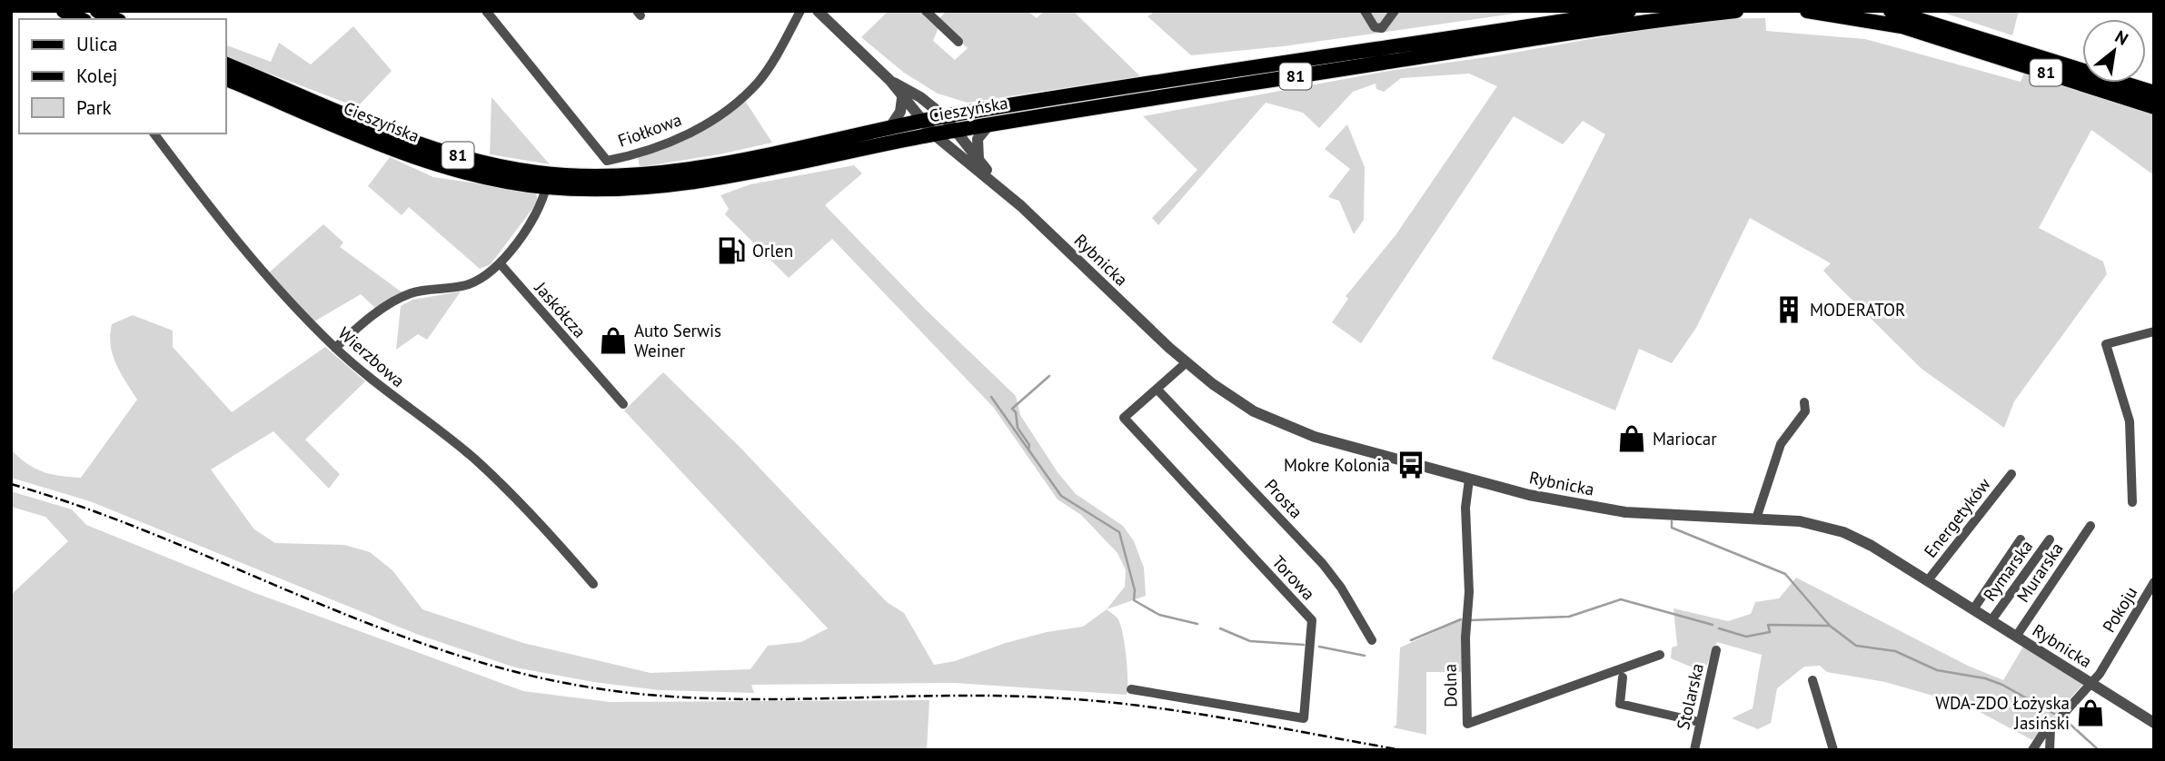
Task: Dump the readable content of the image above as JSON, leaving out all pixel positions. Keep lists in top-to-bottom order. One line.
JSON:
{"streets":{"main road":["81","Cieszyńska"],"street":["Fiołkowa","Rybnicka","Jaskółcza","Wierzbowa","Prosta","Energetyków","Rymarska","Murarska","Torowa","Pokoju","Dolna","Stolarska"]},"crossings":[["Cieszyńska","Rybnicka"],["Rybnicka","Energetyków"],["Rybnicka","Rymarska"],["Rybnicka","Murarska"],["Rybnicka","Torowa"],["Rybnicka","Pokoju"],["Rybnicka","Dolna"],["Prosta","Torowa"]],"places":{"fuel station":["Orlen"],"building":["MODERATOR"],"shop":["Auto Serwis Weiner","Mariocar","WDA-ZDO Łożyska Jasiński"],"bus stop":["Mokre Kolonia"]},"legend":["Ulica","Kolej","Park"],"north":"top right"}
